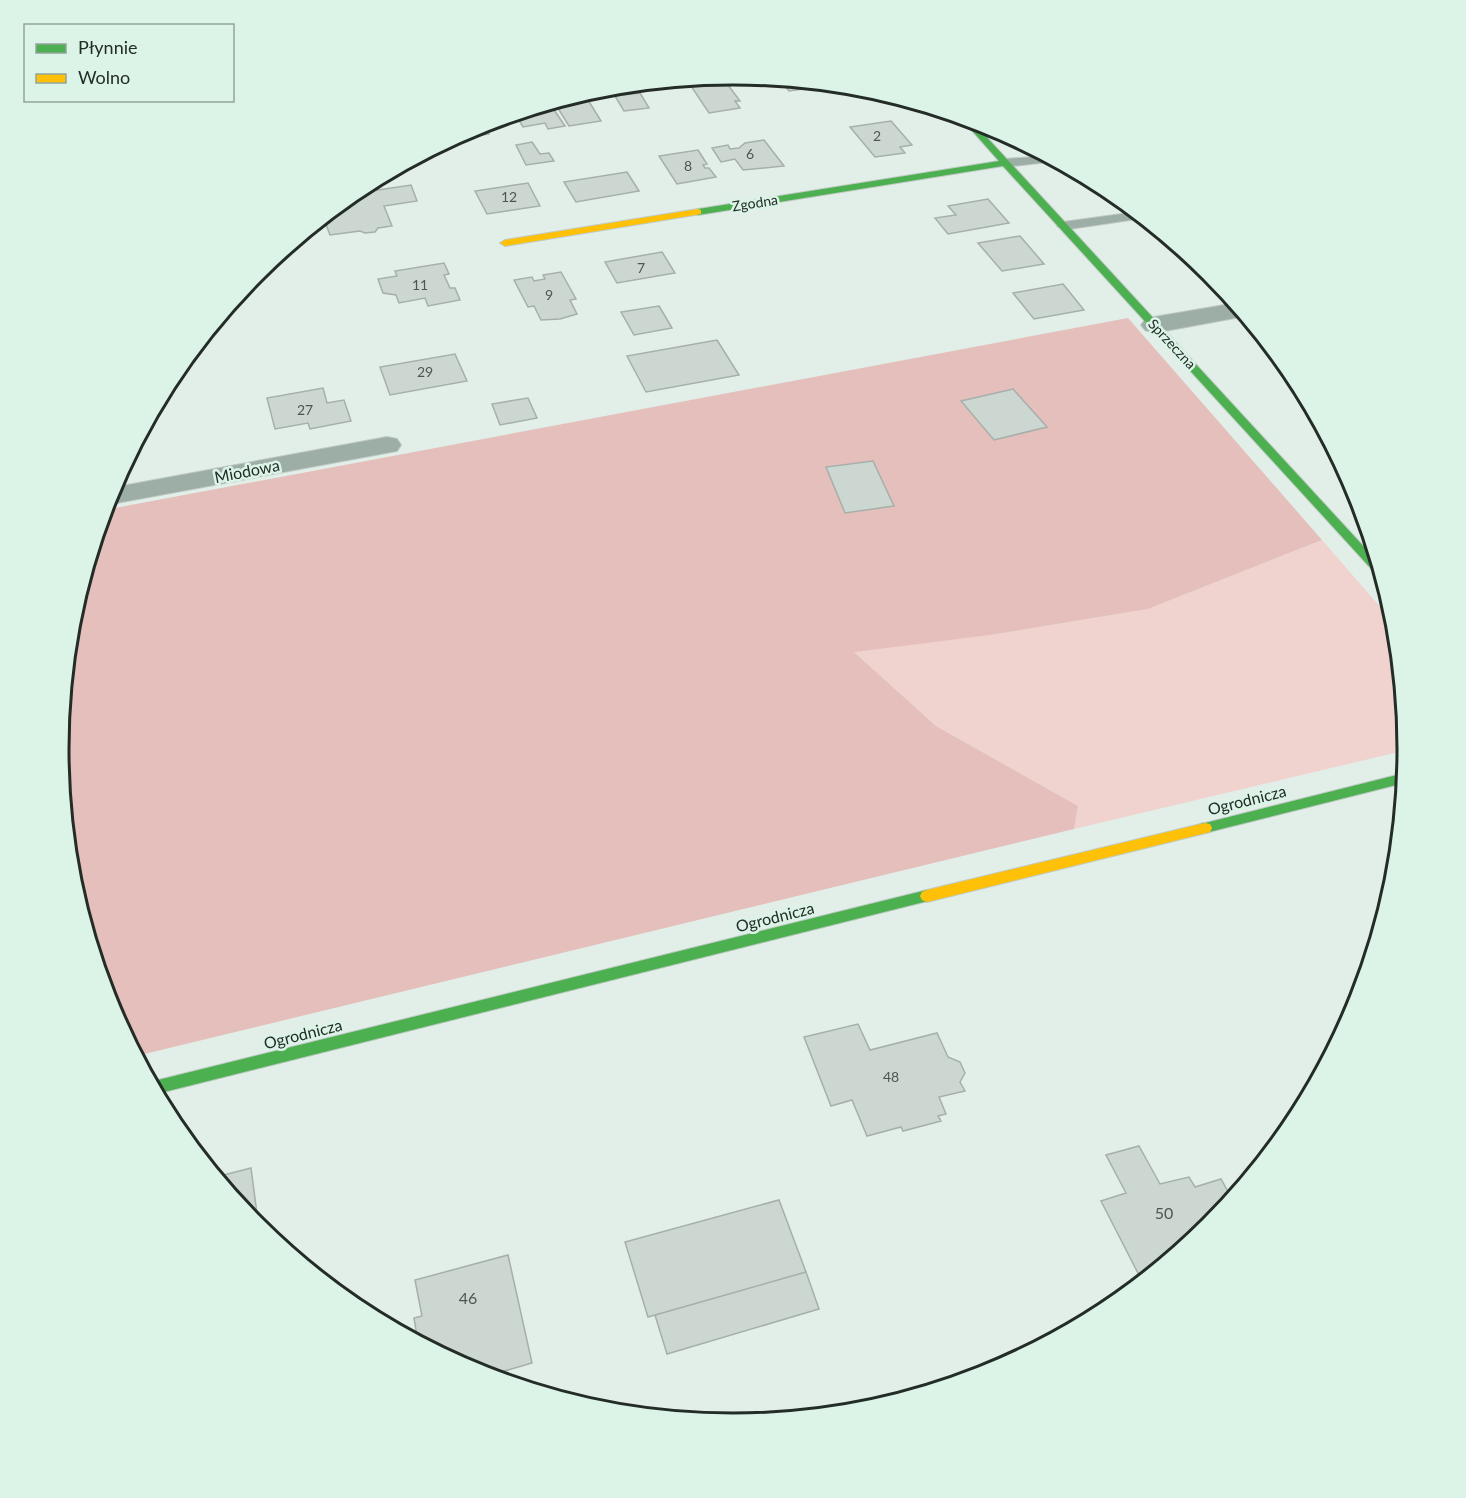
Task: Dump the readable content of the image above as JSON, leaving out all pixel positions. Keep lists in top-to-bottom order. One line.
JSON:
{"streets":{"street":["Zgodna","Sprzeczna","Miodowa","Ogrodnicza"]},"crossings":[["Zgodna","Sprzeczna"]],"house_numbers":["2","6","8","12","7","11","9","29","27","48","50","46"],"legend":["Płynnie","Wolno"]}
